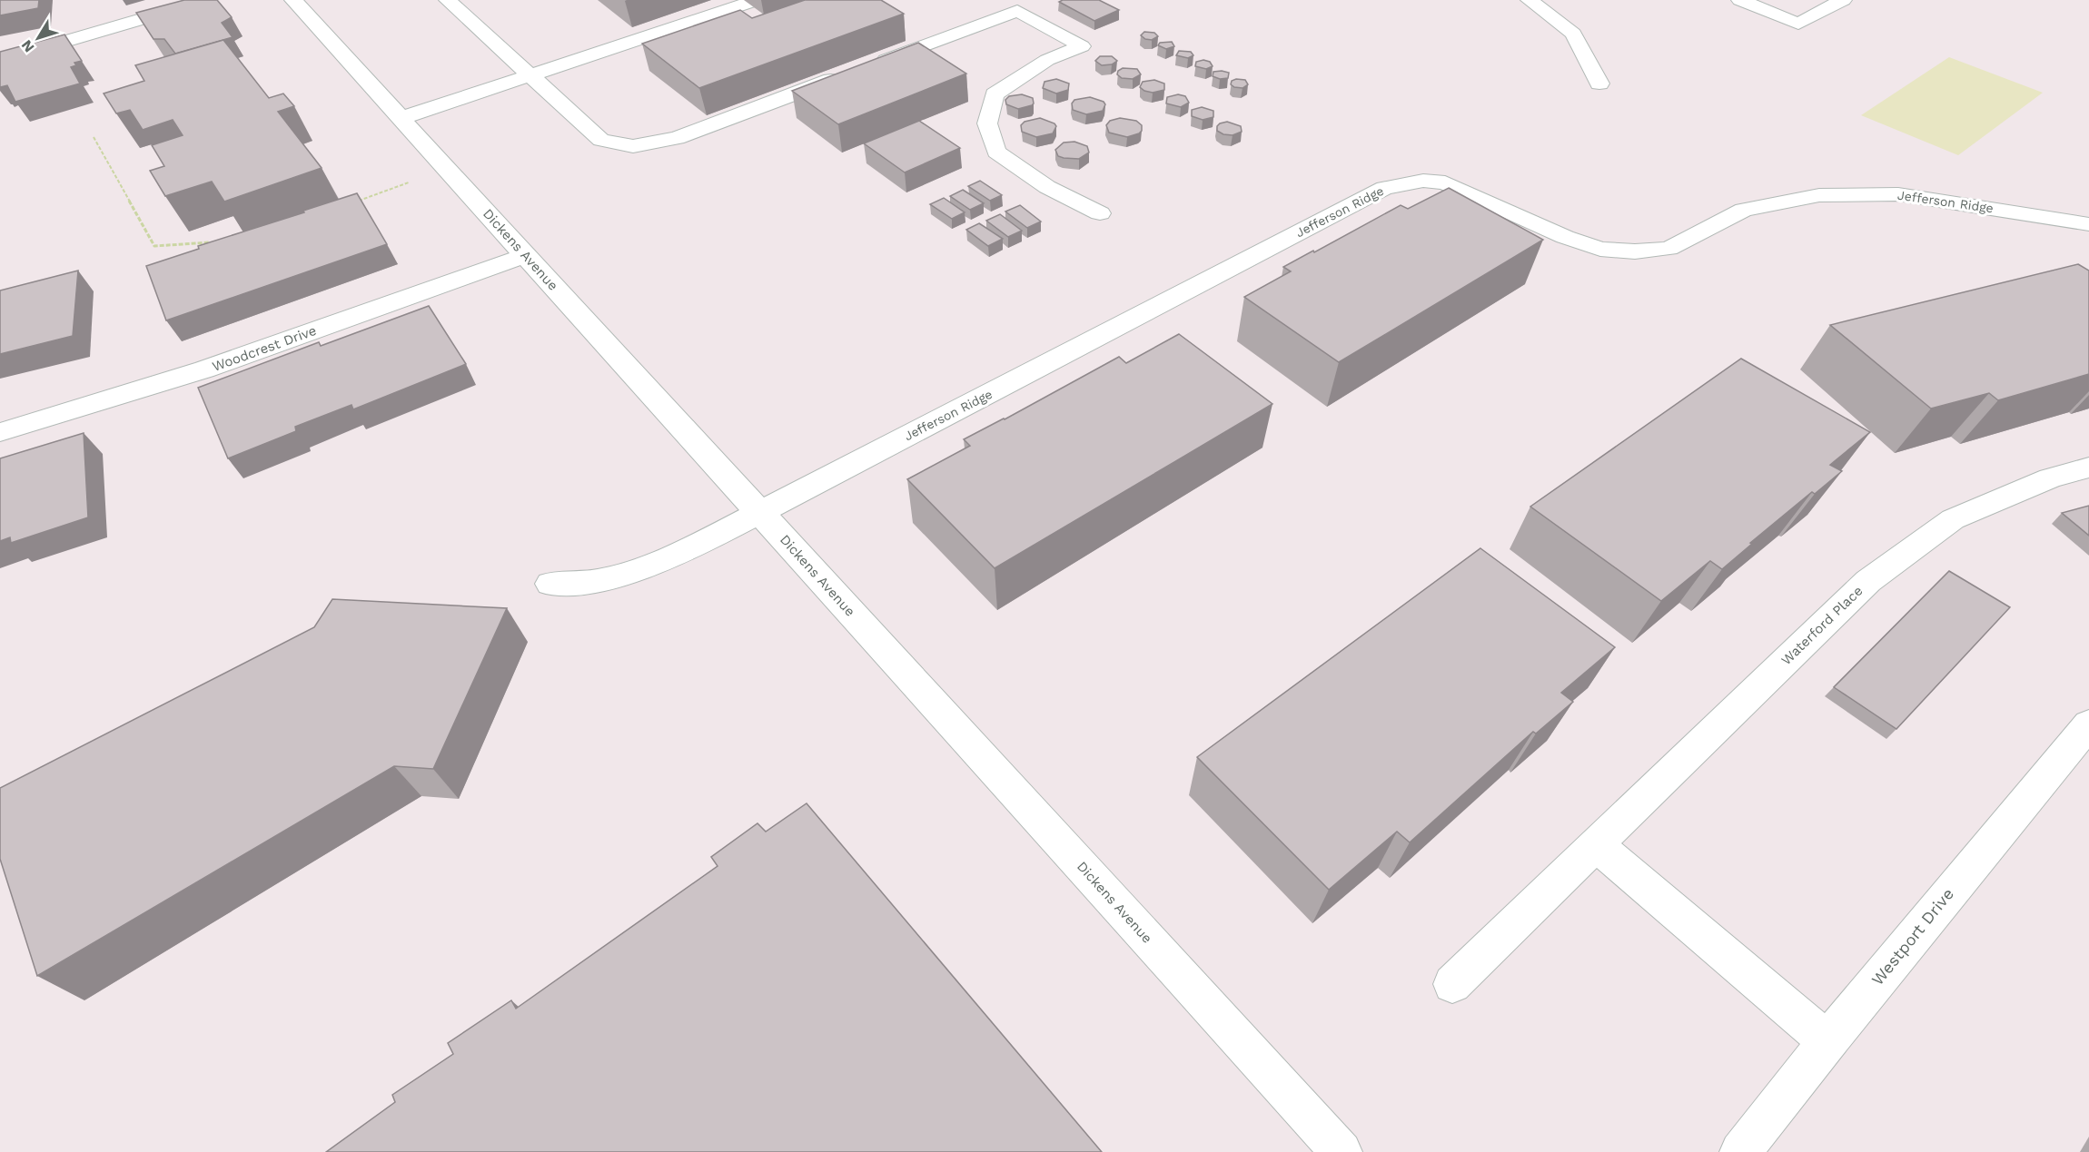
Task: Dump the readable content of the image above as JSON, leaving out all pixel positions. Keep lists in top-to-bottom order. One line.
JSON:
{"streets":{"street":["Jefferson Ridge","Dickens Avenue","Woodcrest Drive","Waterford Place","Westport Drive"]},"crossings":[["Jefferson Ridge","Dickens Avenue"],["Dickens Avenue","Woodcrest Drive"]],"north":"bottom left"}
